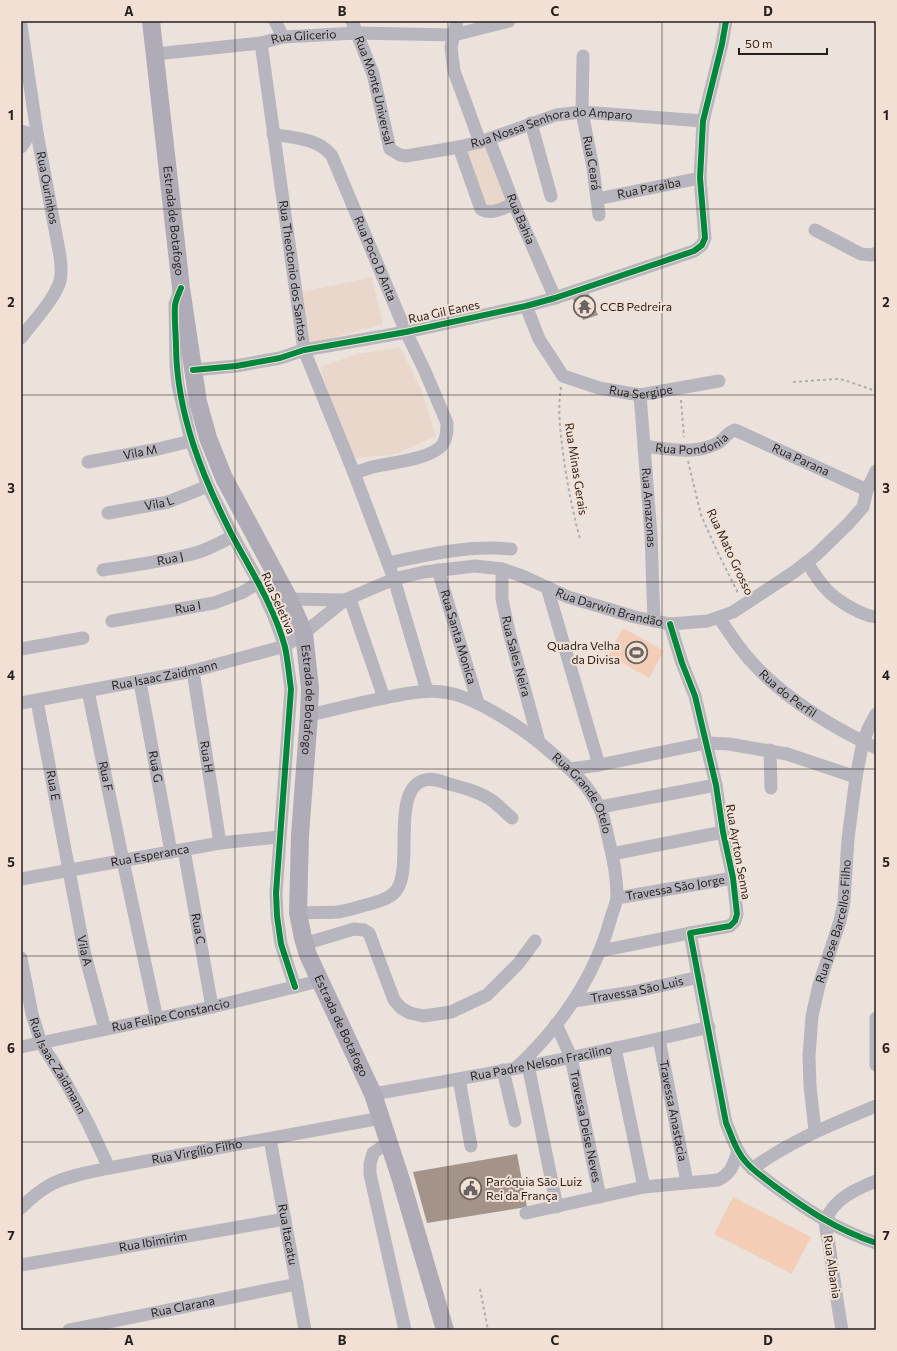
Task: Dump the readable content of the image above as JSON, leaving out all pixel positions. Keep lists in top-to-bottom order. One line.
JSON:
{"streets":{"main road":["Estrada de Botafogo"],"street":["Rua Glicerio","Rua Monte Universal","Rua Nossa Senhora do Amparo","Rua Ceará","Rua Ourinhos","Rua Paraiba","Rua Bahia","Rua Poco D Anta","Rua Theotonio dos Santos","Rua Gil Eanes","Rua Sergipe","Rua Pondonia","Vila M","Rua Parana","Vila L","Rua Amazonas","Rua J","Rua Seletiva","Rua Darwin Brandão","Rua I","Rua Santa Monica","Rua Sales Neira","Rua Isaac Zaidmann","Rua do Perfil","Rua H","Rua G","Rua F","Rua E","Rua Grande Otelo","Rua Ayrton Senna","Rua Esperanca","Travessa Sāo Jorge","Rua Jose Barcellos Filho","Rua C","Vila A","Travessa Sāo Luis","Rua Felipe Constancio","Rua Padre Nelson Fracilino","Travessa Anastacia","Travessa Deise Neves","Rua Virgílio Filho","Rua Itacatu","Rua Ibimirim","Rua Albania","Rua Clarana"],"path":["Rua Minas Gerais","Rua Mato Grosso"]},"crossings":[["Rua Glicerio","Rua Monte Universal"],["Rua Glicerio","Rua Bahia"],["Rua Glicerio","Estrada de Botafogo"],["Rua Glicerio","Rua Theotonio dos Santos"],["Rua Monte Universal","Rua Nossa Senhora do Amparo"],["Rua Nossa Senhora do Amparo","Rua Ceará"],["Rua Nossa Senhora do Amparo","Rua Bahia"],["Rua Ceará","Rua Paraiba"],["Rua Paraiba","Rua Gil Eanes"],["Rua Bahia","Rua Gil Eanes"],["Estrada de Botafogo","Rua Gil Eanes"],["Estrada de Botafogo","Rua Seletiva"],["Estrada de Botafogo","Rua Darwin Brandão"],["Estrada de Botafogo","Rua Isaac Zaidmann"],["Estrada de Botafogo","Rua Grande Otelo"],["Estrada de Botafogo","Rua Felipe Constancio"],["Estrada de Botafogo","Rua Padre Nelson Fracilino"],["Estrada de Botafogo","Rua Virgílio Filho"],["Rua Poco D Anta","Rua Theotonio dos Santos"],["Rua Poco D Anta","Rua Gil Eanes"],["Rua Theotonio dos Santos","Rua Gil Eanes"],["Rua Theotonio dos Santos","Rua Darwin Brandão"],["Rua Theotonio dos Santos","Rua Grande Otelo"],["Rua Sergipe","Rua Minas Gerais"],["Rua Sergipe","Rua Amazonas"],["Rua Sergipe","Rua Mato Grosso"],["Rua Pondonia","Rua Parana"],["Rua Pondonia","Rua Amazonas"],["Rua Pondonia","Rua Mato Grosso"],["Vila M","Rua Seletiva"],["Rua Parana","Rua Darwin Brandão"],["Vila L","Rua Seletiva"],["Rua Amazonas","Rua Darwin Brandão"],["Rua Mato Grosso","Rua Darwin Brandão"],["Rua J","Rua Seletiva"],["Rua Seletiva","Rua I"],["Rua Seletiva","Rua Isaac Zaidmann"],["Rua Seletiva","Rua Esperanca"],["Rua Seletiva","Rua Felipe Constancio"],["Rua Darwin Brandão","Rua Santa Monica"],["Rua Darwin Brandão","Rua Sales Neira"],["Rua Darwin Brandão","Rua Isaac Zaidmann"],["Rua Darwin Brandão","Rua do Perfil"],["Rua Darwin Brandão","Rua Ayrton Senna"],["Rua Santa Monica","Rua Grande Otelo"],["Rua Sales Neira","Rua Grande Otelo"],["Rua Isaac Zaidmann","Rua H"],["Rua Isaac Zaidmann","Rua G"],["Rua Isaac Zaidmann","Rua F"],["Rua Isaac Zaidmann","Rua E"],["Rua Isaac Zaidmann","Rua Felipe Constancio"],["Rua Isaac Zaidmann","Rua Virgílio Filho"],["Rua do Perfil","Rua Jose Barcellos Filho"],["Rua H","Rua Esperanca"],["Rua G","Rua Esperanca"],["Rua F","Rua Esperanca"],["Rua F","Rua Felipe Constancio"],["Rua E","Rua Esperanca"],["Rua E","Vila A"],["Rua Grande Otelo","Travessa Sāo Jorge"],["Rua Grande Otelo","Travessa Sāo Luis"],["Rua Grande Otelo","Rua Padre Nelson Fracilino"],["Rua Grande Otelo","Travessa Deise Neves"],["Rua Ayrton Senna","Travessa Sāo Jorge"],["Rua Esperanca","Rua C"],["Rua Esperanca","Vila A"],["Rua C","Rua Felipe Constancio"],["Vila A","Rua Felipe Constancio"],["Rua Padre Nelson Fracilino","Travessa Anastacia"],["Rua Padre Nelson Fracilino","Travessa Deise Neves"],["Rua Virgílio Filho","Rua Itacatu"],["Rua Itacatu","Rua Ibimirim"],["Rua Itacatu","Rua Clarana"]],"places":{"temple":["CCB Pedreira"],"sports":["Quadra Velha da Divisa"],"public building":["Paróquia São Luiz Rei da França"]},"scale_bar":"50 m","grid":{"columns":["A","B","C","D"],"rows":["1","2","3","4","5","6","7"]}}
